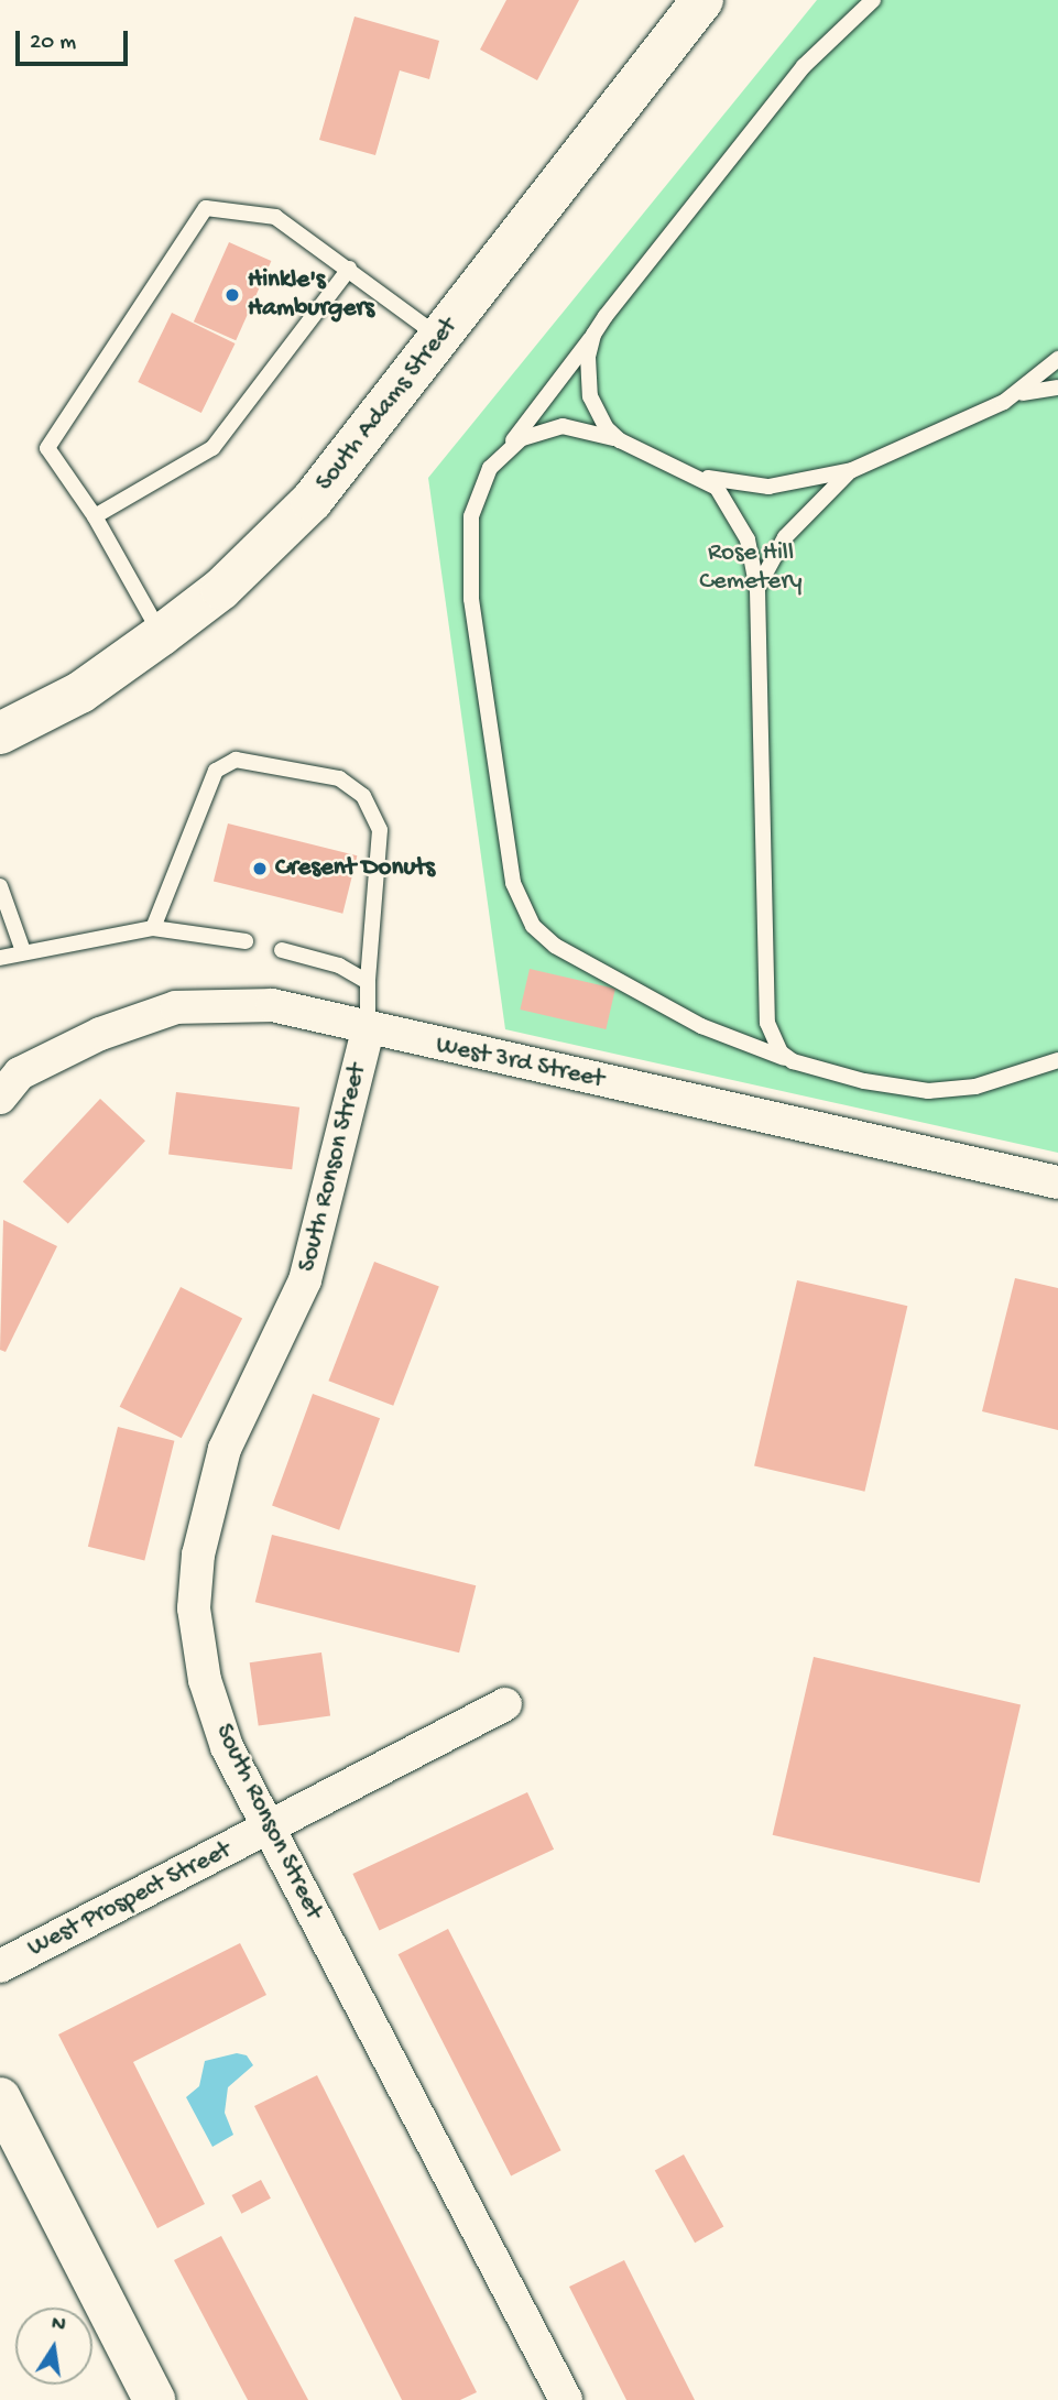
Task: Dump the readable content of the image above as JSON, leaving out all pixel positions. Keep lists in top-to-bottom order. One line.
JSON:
{"streets":{"main road":["South Adams Street"],"street":["West 3rd Street","South Ronson Street","West Prospect Street"]},"crossings":[["West 3rd Street","South Ronson Street"],["South Ronson Street","West Prospect Street"]],"parks":["Rose Hill Cemetery"],"places":["Hinkle's Hamburgers","Cresent Donuts"],"scale_bar":"20 m","north":"top"}
